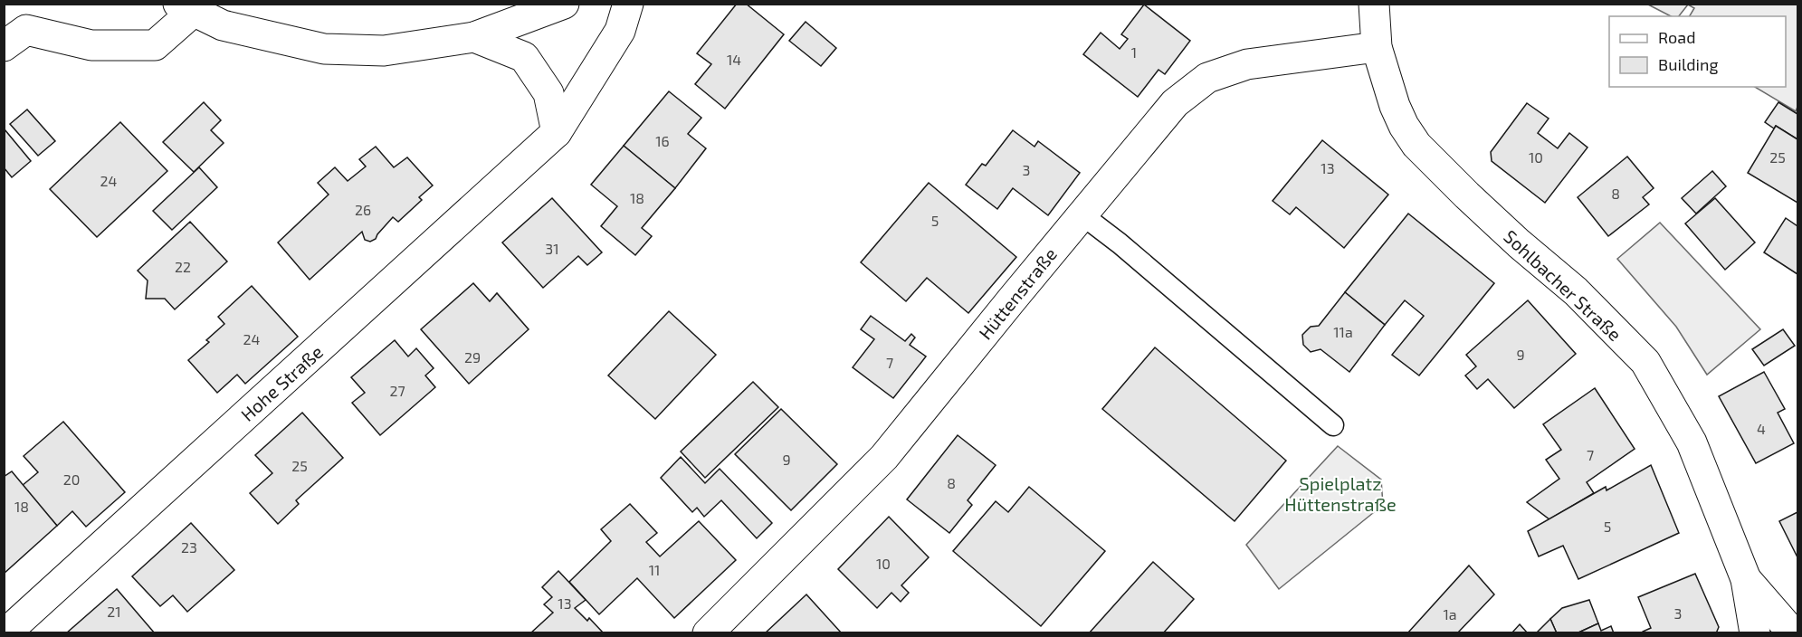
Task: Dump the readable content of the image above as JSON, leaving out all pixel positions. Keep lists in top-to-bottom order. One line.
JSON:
{"streets":{"street":["Sohlbacher Straße","Hüttenstraße","Hohe Straße"]},"crossings":[["Sohlbacher Straße","Hüttenstraße"]],"parks":["Spielplatz Hüttenstraße"],"house_numbers":["1","14","16","10","25","13","3","24","8","18","26","5","31","22","11a","24","9","29","7","27","4","7","9","25","20","8","18","5","23","10","11","13","21","3","1a"],"legend":["Road","Building"]}
